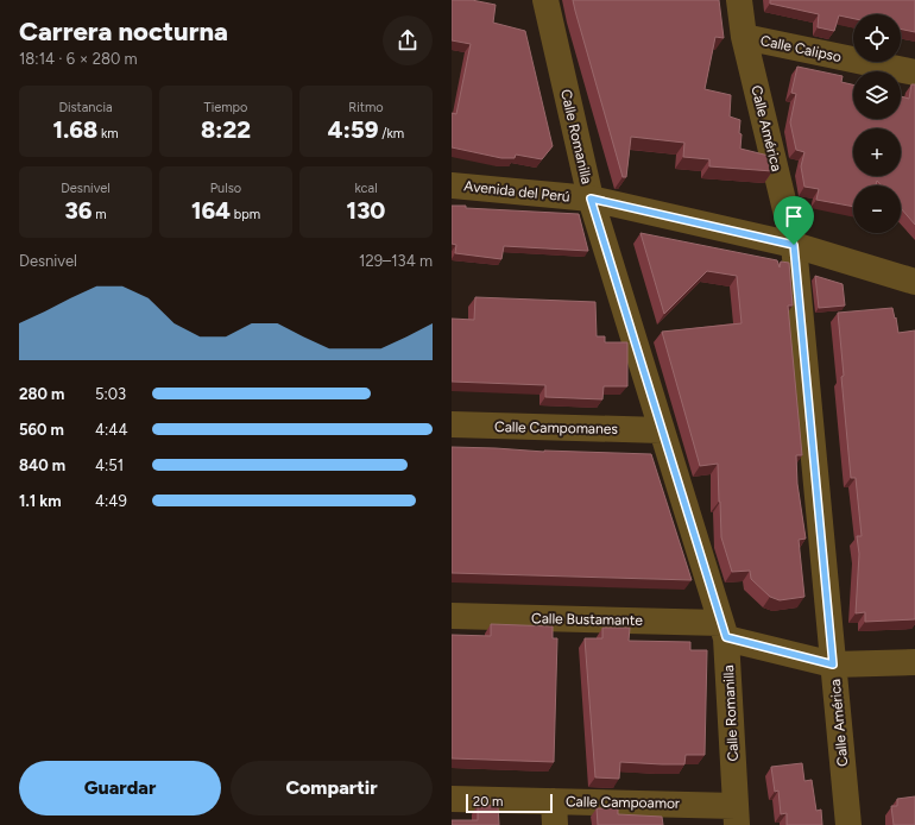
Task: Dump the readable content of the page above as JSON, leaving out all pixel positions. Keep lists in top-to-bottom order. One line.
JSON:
{"streets":{"street":["Calle Calipso","Calle América","Calle Romanilla","Avenida del Perú","Calle Campomanes","Calle Bustamante","Calle Campoamor"]},"crossings":[["Calle Calipso","Calle América"],["Calle América","Avenida del Perú"],["Calle América","Calle Bustamante"],["Calle Romanilla","Avenida del Perú"],["Calle Romanilla","Calle Campomanes"],["Calle Romanilla","Calle Bustamante"],["Calle Romanilla","Calle Campoamor"]],"scale_bar":"20 m","page":{"heading":["Carrera nocturna","18:14 · 6 × 280 m"],"map_buttons":["+","−"],"stats":[["Distancia","1.68 km"],["Tiempo","8:22"],["Ritmo","4:59 /km"],["Desnivel","36 m"],["Pulso","164 bpm"],["kcal","130"]],"chart":["Desnivel","129–134 m"],"list":[{"name":"280 m","note":"5:03"},{"name":"560 m","note":"4:44"},{"name":"840 m","note":"4:51"},{"name":"1.1 km","note":"4:49"}],"buttons":["Guardar","Compartir"],"scale":"20 m"}}
